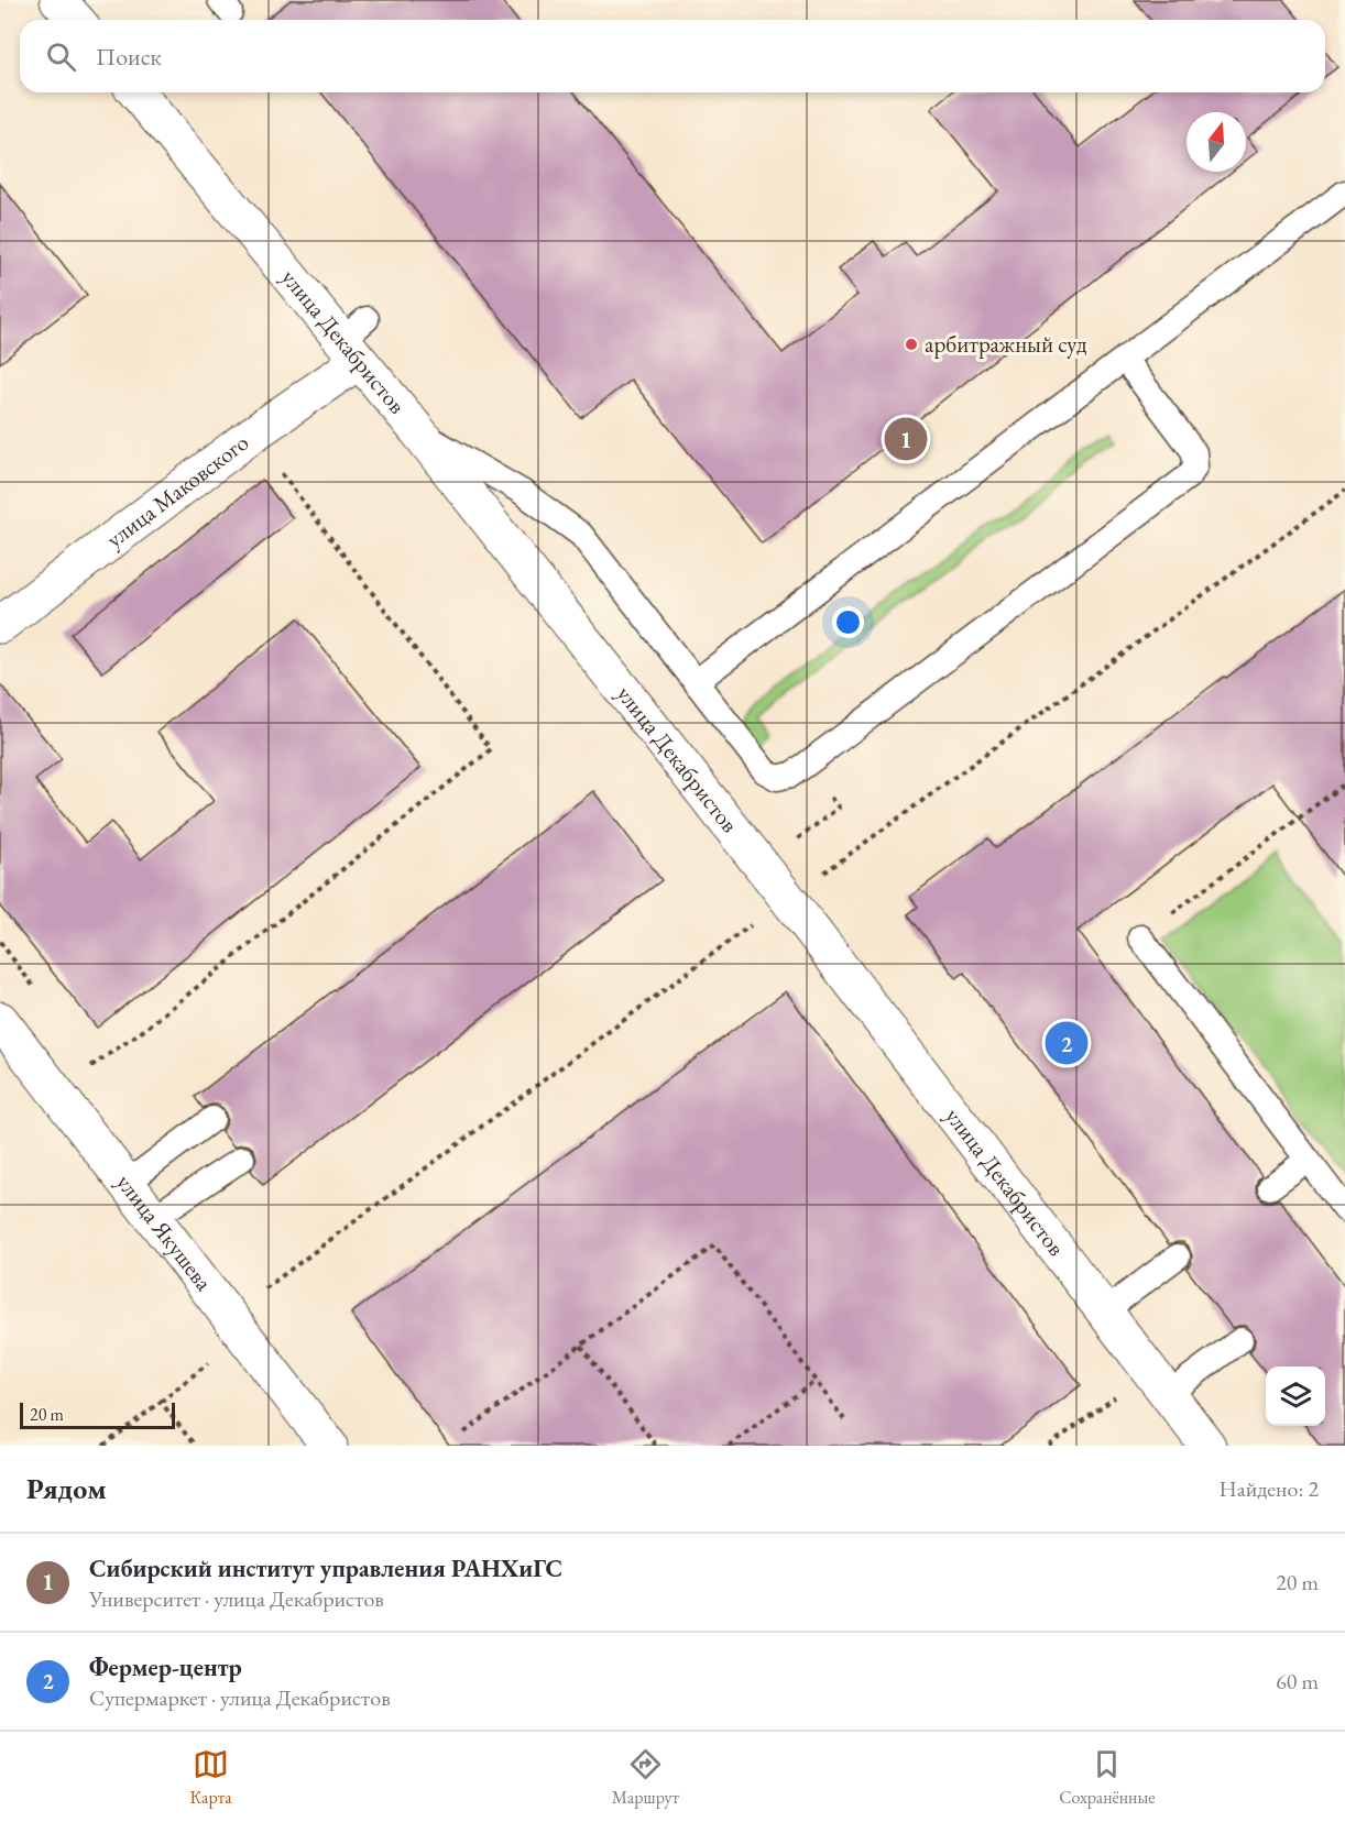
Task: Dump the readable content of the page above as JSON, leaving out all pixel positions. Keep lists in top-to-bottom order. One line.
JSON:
{"streets":{"street":["улица Декабристов","улица Маковского","улица Якушева"]},"crossings":[["улица Декабристов","улица Маковского"]],"places":["арбитражный суд"],"scale_bar":"20 m","north":"top","page":{"search":"Поиск","pins":["1","2"],"scale":"20 m","heading":["Рядом","Найдено: 2"],"list":[{"mark":"1","name":"Сибирский институт управления РАНХиГС","note":"Университет · улица Декабристов","value":"20 m"},{"mark":"2","name":"Фермер-центр","note":"Супермаркет · улица Декабристов","value":"60 m"}],"nav":["Карта","Маршрут","Сохранённые"]}}
